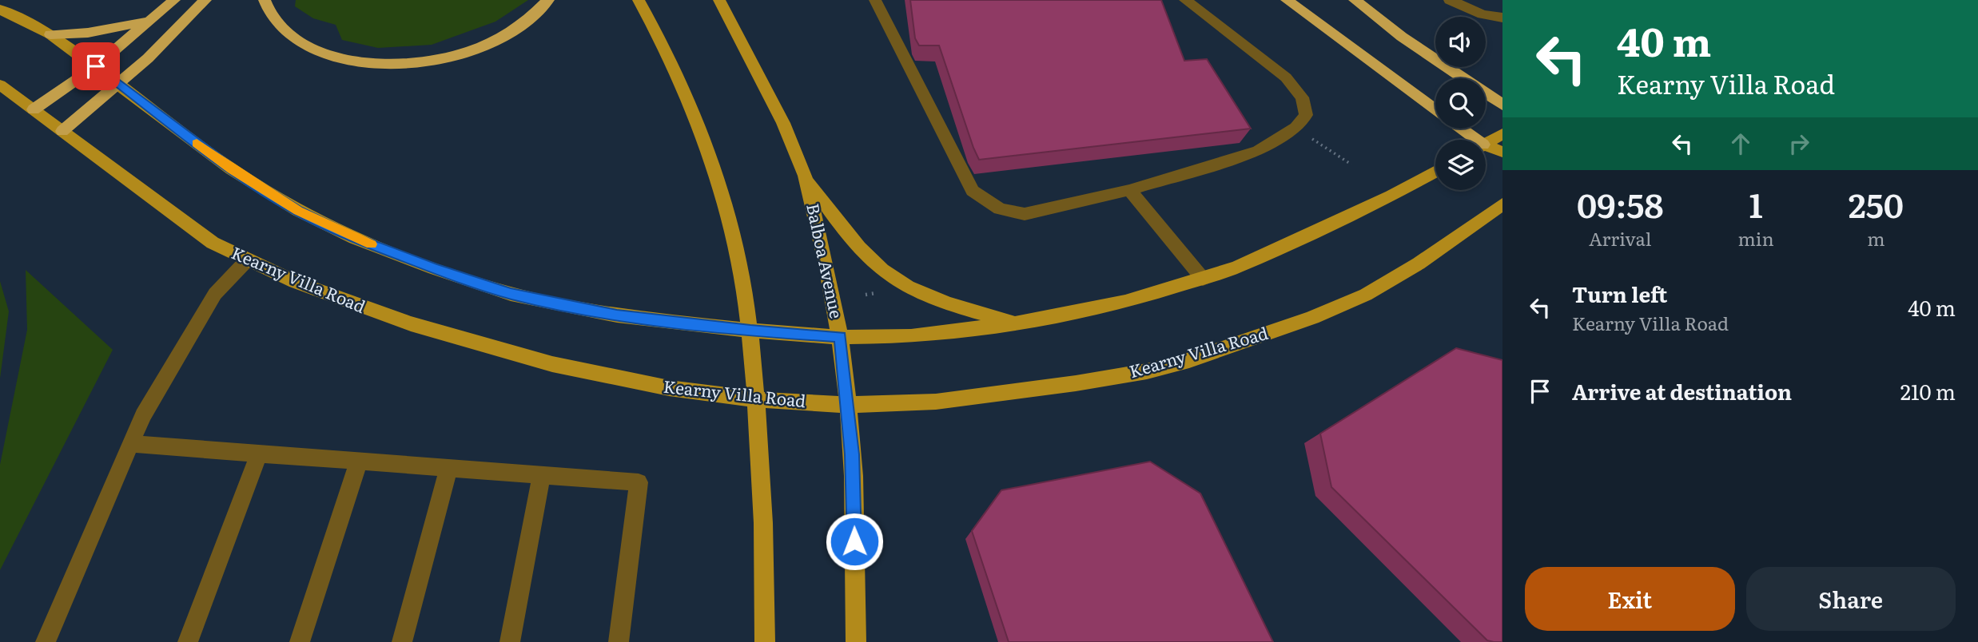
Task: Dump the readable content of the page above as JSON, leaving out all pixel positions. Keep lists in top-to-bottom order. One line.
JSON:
{"streets":{"main road":["Balboa Avenue","Kearny Villa Road"]},"crossings":[["Balboa Avenue","Kearny Villa Road"]],"page":{"turn":["40 m","Kearny Villa Road"],"eta":["09:58","Arrival","1","min","250","m"],"list":[{"name":"Turn left","note":"Kearny Villa Road","value":"40 m"},{"name":"Arrive at destination","value":"210 m"}],"buttons":["Exit","Share"]}}
